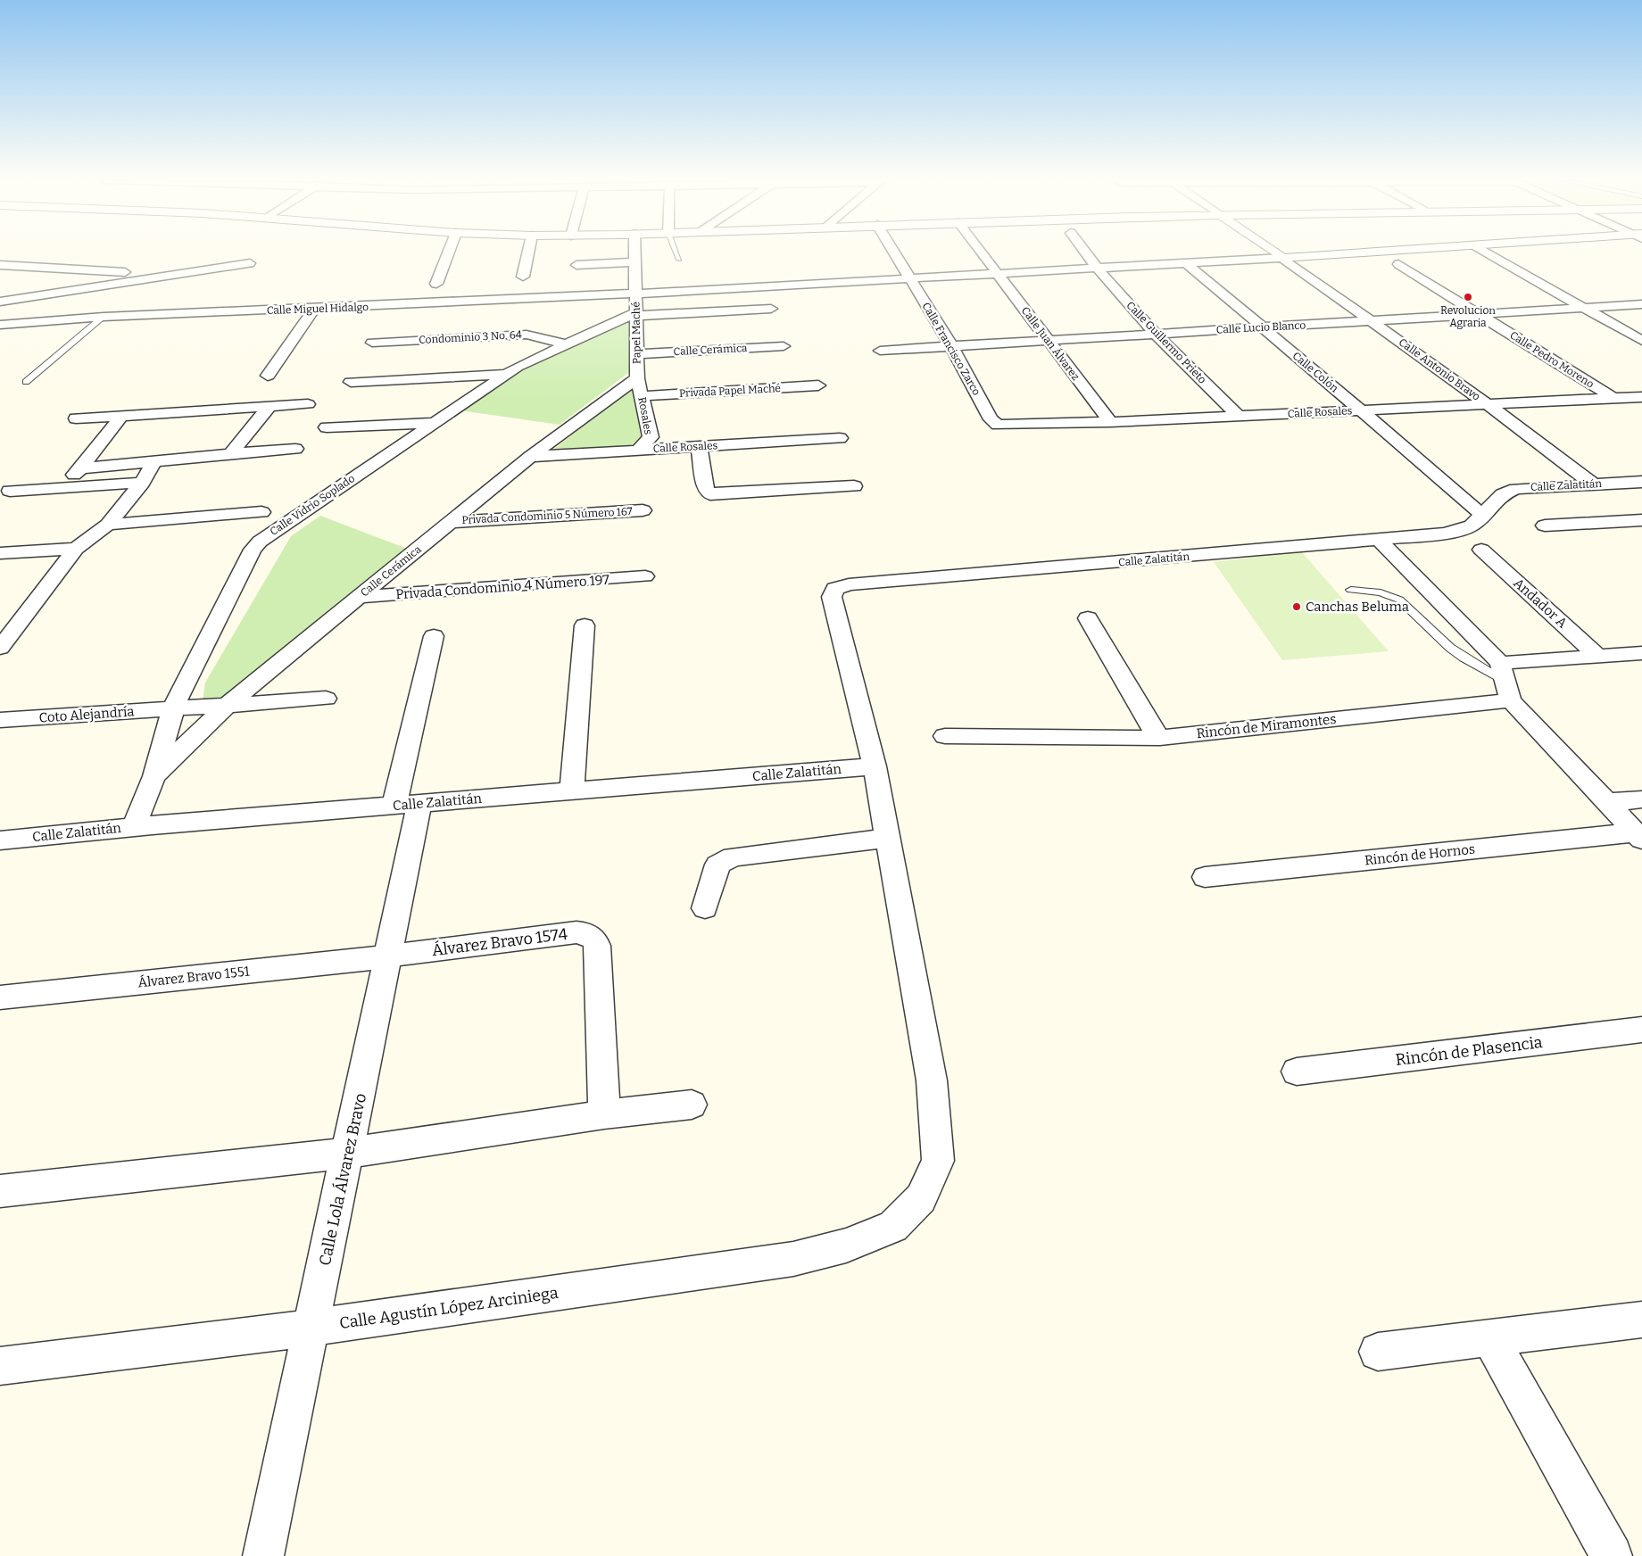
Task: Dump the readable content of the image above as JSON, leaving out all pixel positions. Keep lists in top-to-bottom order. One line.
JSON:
{"streets":{"street":["Calle Miguel Hidalgo","Calle Lucio Blanco","Papel Maché","Condominio 3 No. 64","Calle Guillermo Prieto","Calle Juan Álvarez","Calle Francisco Zarco","Calle Cerámica","Calle Pedro Moreno","Calle Antonio Bravo","Calle Colón","Privada Papel Maché","Calle Rosales","Rosales","Calle Zalatitán","Calle Vidrio Soplado","Privada Condominio 5 Número 167","Privada Condominio 4 Número 197","Andador A","Coto Alejandría","Rincón de Miramontes","Rincón de Hornos","Álvarez Bravo 1574","Álvarez Bravo 1551","Rincón de Plasencia","Calle Lola Álvarez Bravo","Calle Agustín López Arciniega"]},"crossings":[["Calle Miguel Hidalgo","Papel Maché"],["Calle Miguel Hidalgo","Calle Guillermo Prieto"],["Calle Miguel Hidalgo","Calle Juan Álvarez"],["Calle Miguel Hidalgo","Calle Francisco Zarco"],["Calle Miguel Hidalgo","Calle Antonio Bravo"],["Calle Miguel Hidalgo","Calle Colón"],["Calle Lucio Blanco","Calle Guillermo Prieto"],["Calle Lucio Blanco","Calle Juan Álvarez"],["Calle Lucio Blanco","Calle Francisco Zarco"],["Calle Lucio Blanco","Calle Pedro Moreno"],["Calle Lucio Blanco","Calle Antonio Bravo"],["Calle Lucio Blanco","Calle Colón"],["Papel Maché","Calle Cerámica"],["Papel Maché","Privada Papel Maché"],["Papel Maché","Rosales"],["Papel Maché","Calle Vidrio Soplado"],["Condominio 3 No. 64","Calle Vidrio Soplado"],["Calle Guillermo Prieto","Calle Rosales"],["Calle Juan Álvarez","Calle Rosales"],["Calle Francisco Zarco","Calle Rosales"],["Calle Cerámica","Privada Papel Maché"],["Calle Cerámica","Calle Rosales"],["Calle Cerámica","Rosales"],["Calle Cerámica","Calle Vidrio Soplado"],["Calle Cerámica","Privada Condominio 5 Número 167"],["Calle Cerámica","Privada Condominio 4 Número 197"],["Calle Cerámica","Coto Alejandría"],["Calle Pedro Moreno","Calle Rosales"],["Calle Antonio Bravo","Calle Rosales"],["Calle Antonio Bravo","Calle Zalatitán"],["Calle Colón","Calle Rosales"],["Calle Colón","Calle Zalatitán"],["Privada Papel Maché","Rosales"],["Calle Rosales","Rosales"],["Calle Zalatitán","Calle Vidrio Soplado"],["Calle Zalatitán","Calle Lola Álvarez Bravo"],["Calle Zalatitán","Calle Agustín López Arciniega"],["Calle Vidrio Soplado","Coto Alejandría"],["Andador A","Rincón de Miramontes"],["Álvarez Bravo 1574","Álvarez Bravo 1551"],["Álvarez Bravo 1574","Calle Lola Álvarez Bravo"],["Álvarez Bravo 1551","Calle Lola Álvarez Bravo"],["Calle Lola Álvarez Bravo","Calle Agustín López Arciniega"]],"places":["Revolucion Agraria","Canchas Beluma"]}
